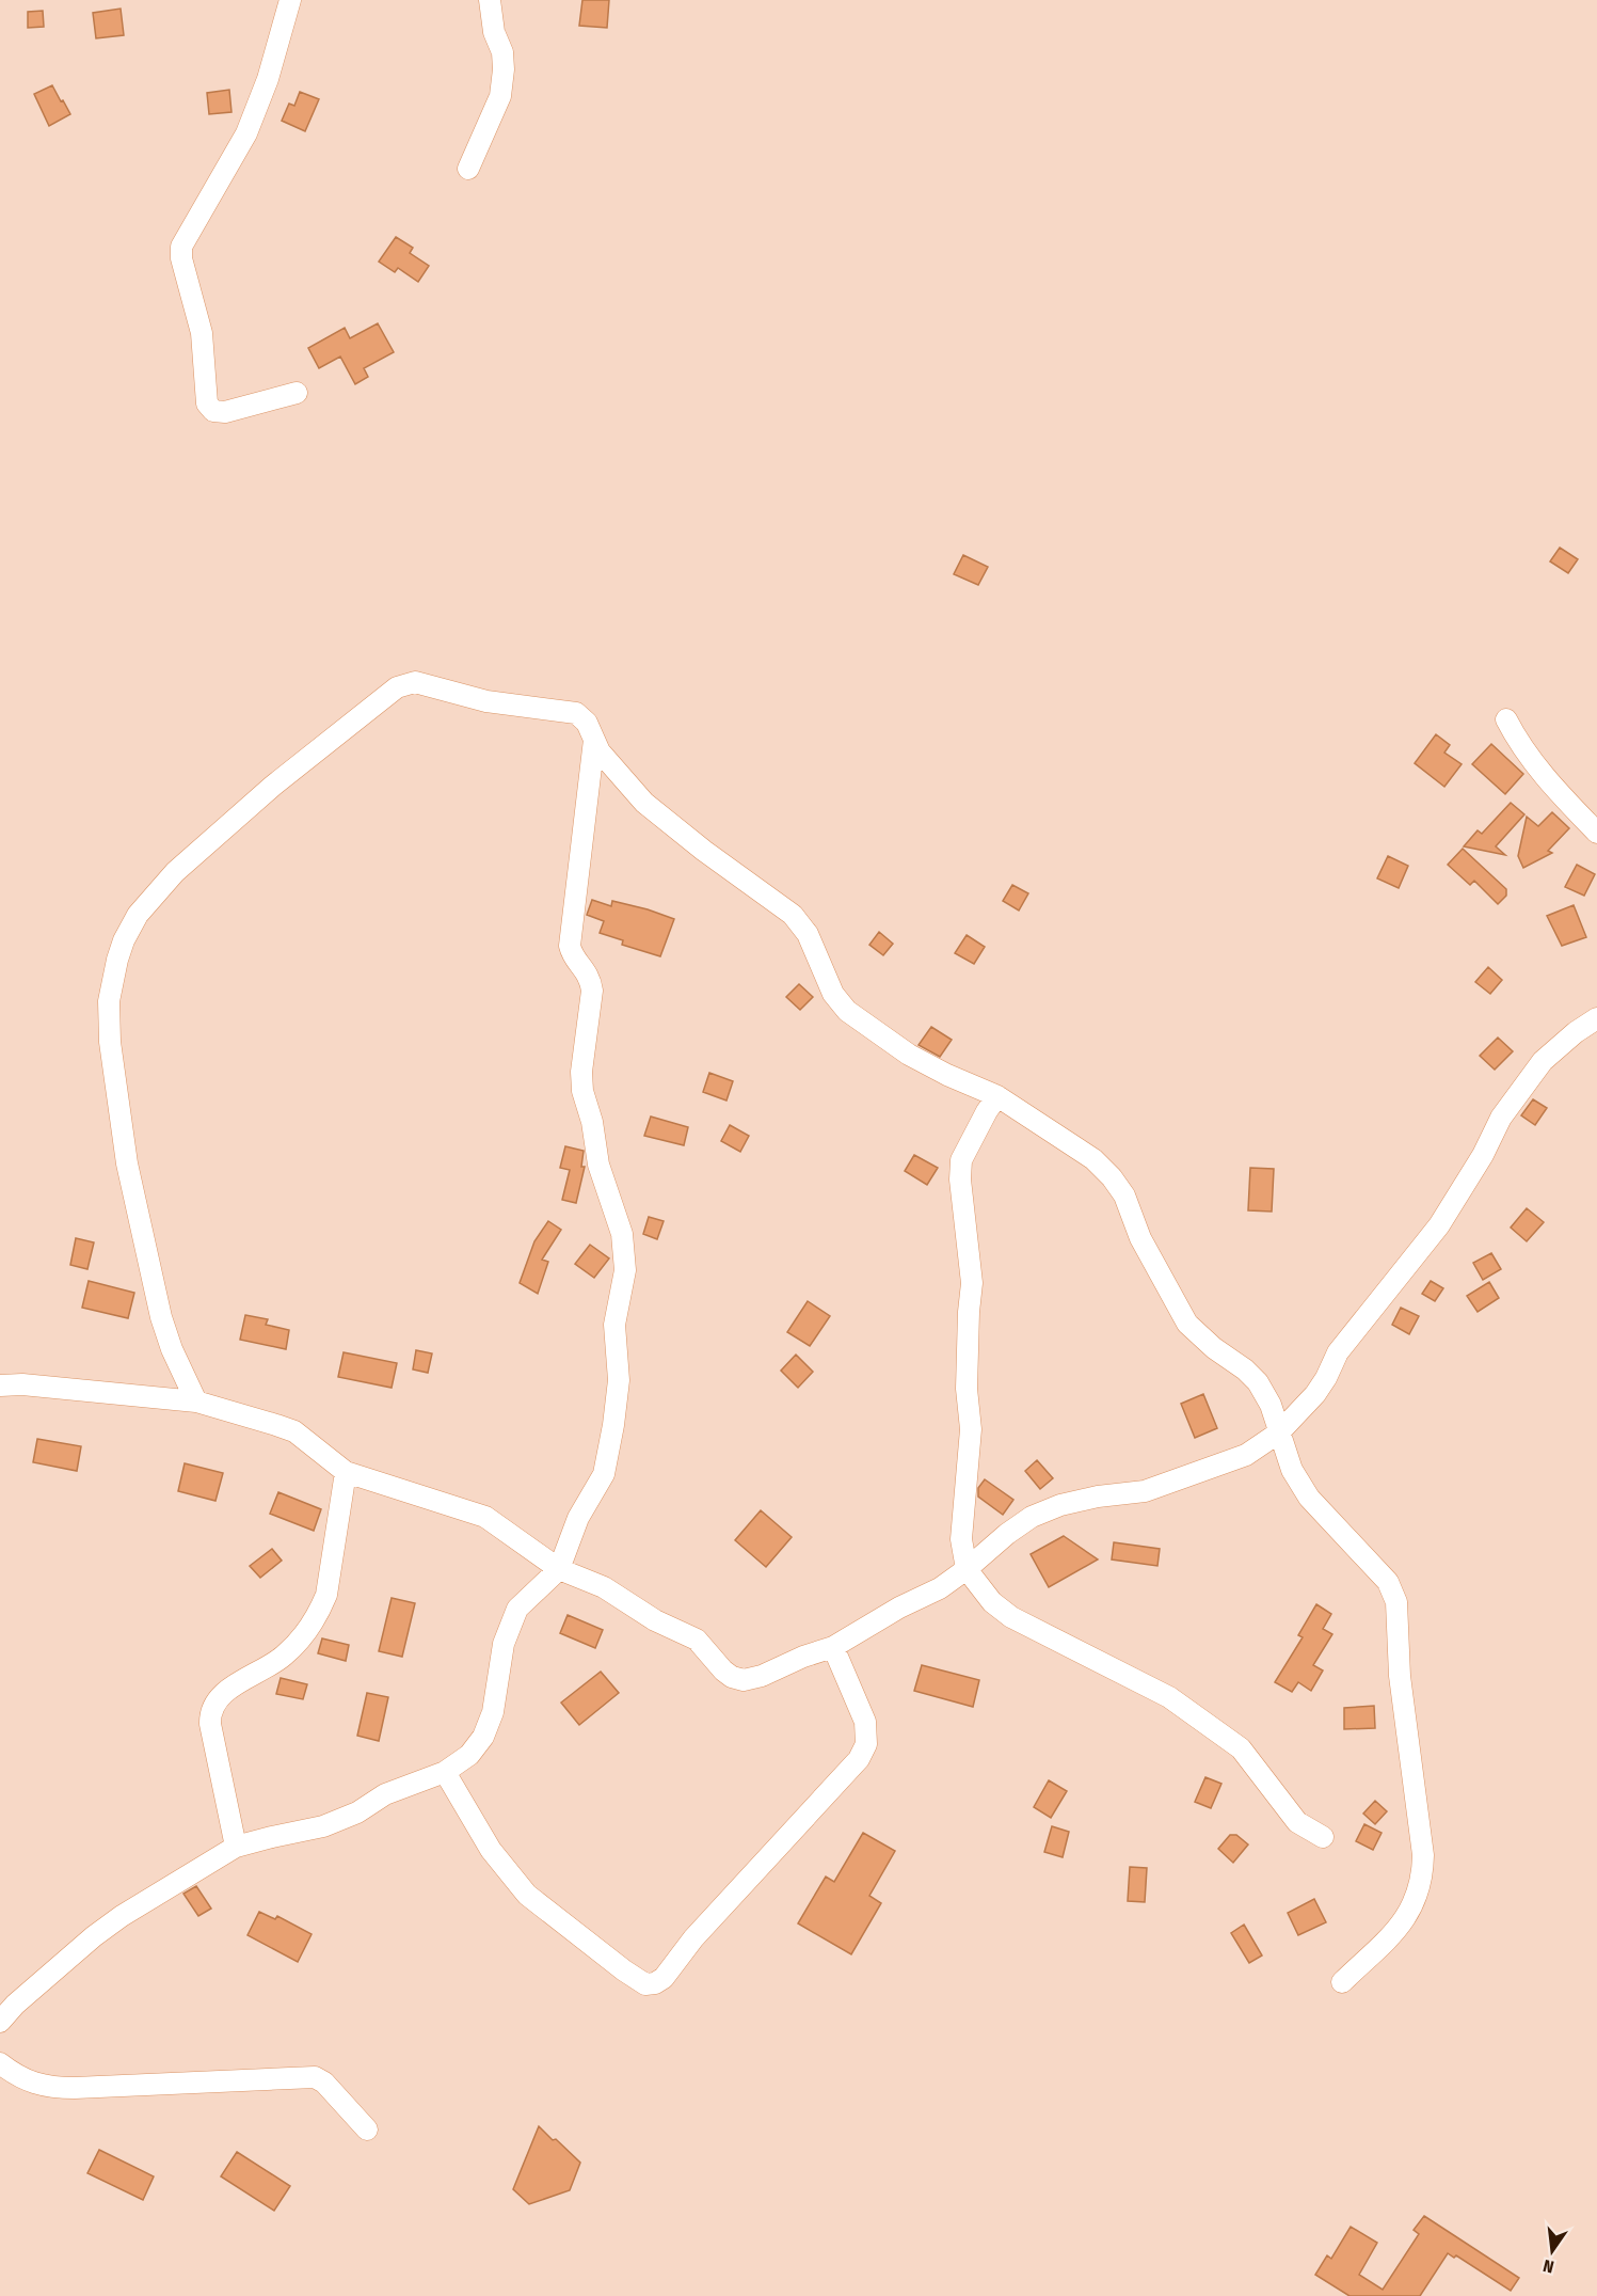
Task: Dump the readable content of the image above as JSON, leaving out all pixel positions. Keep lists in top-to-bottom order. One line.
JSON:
{"north":"bottom"}
